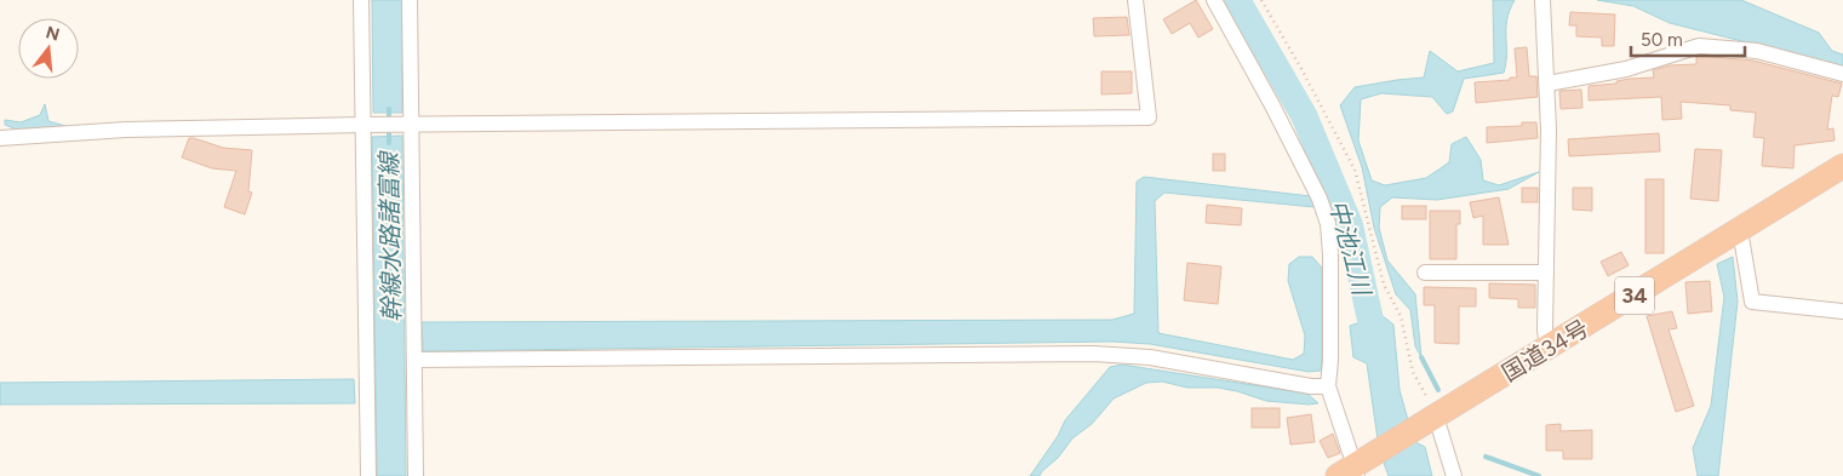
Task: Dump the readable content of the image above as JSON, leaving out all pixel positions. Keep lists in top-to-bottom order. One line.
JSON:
{"streets":{"highway":["34","国道34号"]},"water":["幹線水路諸富線","中池江川"],"scale_bar":"50 m","north":"top"}
